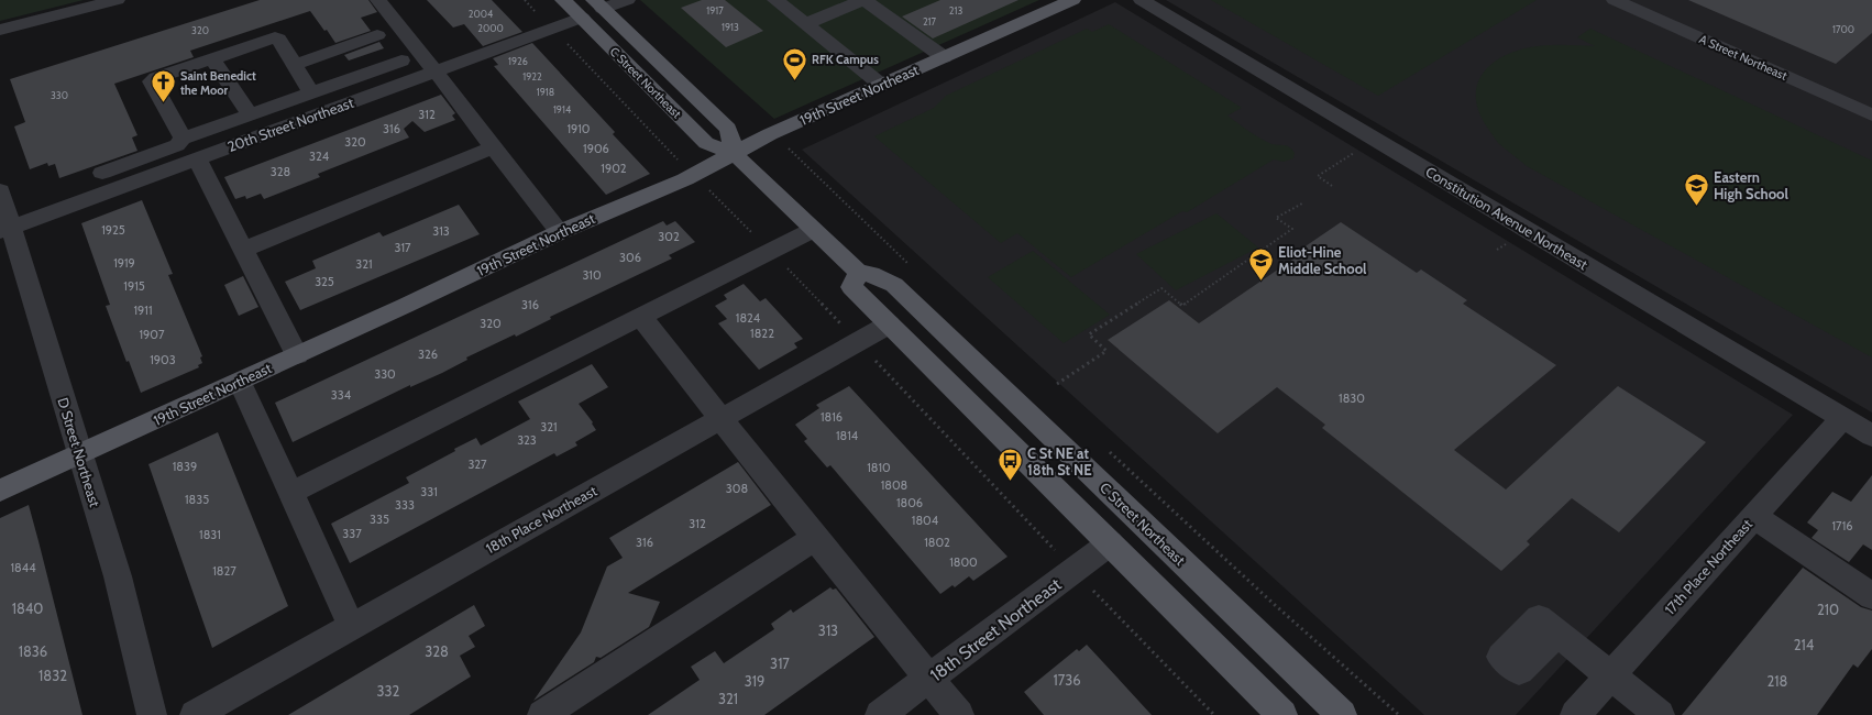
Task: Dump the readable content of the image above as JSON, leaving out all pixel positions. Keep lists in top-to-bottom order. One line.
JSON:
{"streets":{"main road":["C Street Northeast","19th Street Northeast"],"street":["A Street Northeast","20th Street Northeast","Constitution Avenue Northeast","D Street Northeast","18th Place Northeast","17th Place Northeast","18th Street Northeast"]},"crossings":[["C Street Northeast","19th Street Northeast"],["C Street Northeast","20th Street Northeast"],["19th Street Northeast","D Street Northeast"],["20th Street Northeast","D Street Northeast"],["Constitution Avenue Northeast","17th Place Northeast"]],"places":{"sports":["RFK Campus"],"church":["Saint Benedict the Moor"],"school or university":["Eastern High School","Eliot-Hine Middle School"],"bus stop":["C St NE at 18th St NE"]},"house_numbers":["1917","213","2004","217","1913","2000","1700","320","1926","1922","1918","330","1914","312","316","1910","320","1906","324","1902","328","1925","313","302","317","306","1919","321","310","325","1915","316","1911","1824","320","1822","1907","326","1903","330","334","1830","1816","321","1814","323","327","1839","1810","1808","308","331","1835","1806","333","335","1804","312","1716","337","1831","316","1802","1800","1844","1827","1840","210","313","214","1836","328","317","1832","1736","319","218","332","321"]}
